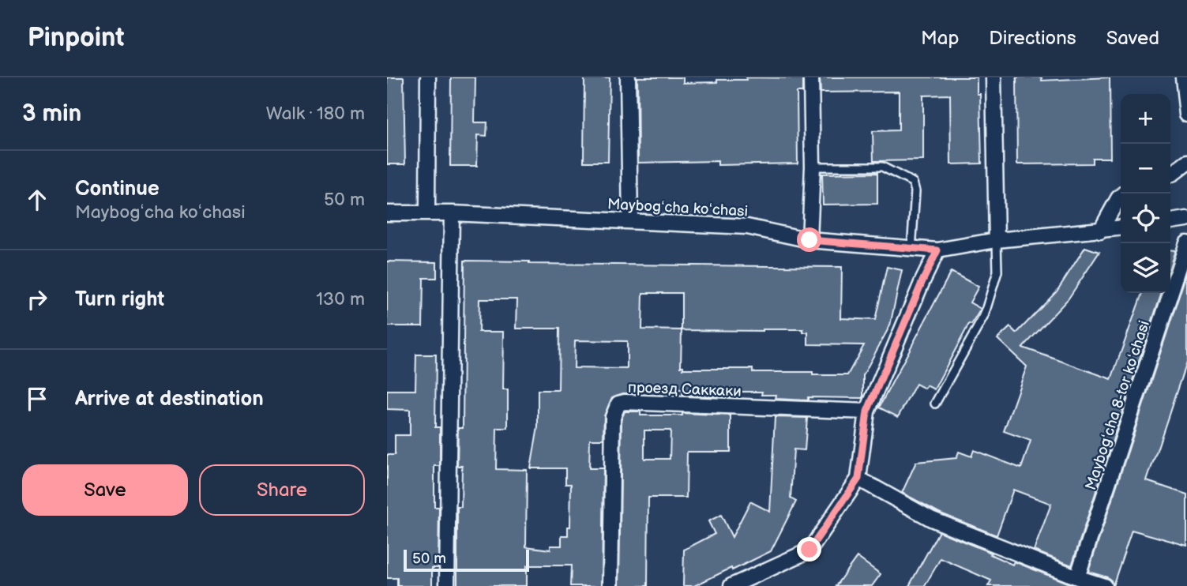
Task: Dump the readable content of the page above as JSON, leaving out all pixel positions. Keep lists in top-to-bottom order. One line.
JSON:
{"streets":{"street":["Maybogʻcha koʻchasi","проезд Саккаки","Maybogʻcha 8-tor koʻchasi"]},"scale_bar":"50 m","page":{"header":"Pinpoint","nav":["Map","Directions","Saved"],"heading":["3 min","Walk · 180 m"],"map_buttons":["+","−"],"list":[["Continue","Maybogʻcha koʻchasi","50 m"],["Turn right","130 m"],"Arrive at destination"],"buttons":["Save","Share"],"scale":"50 m"}}
